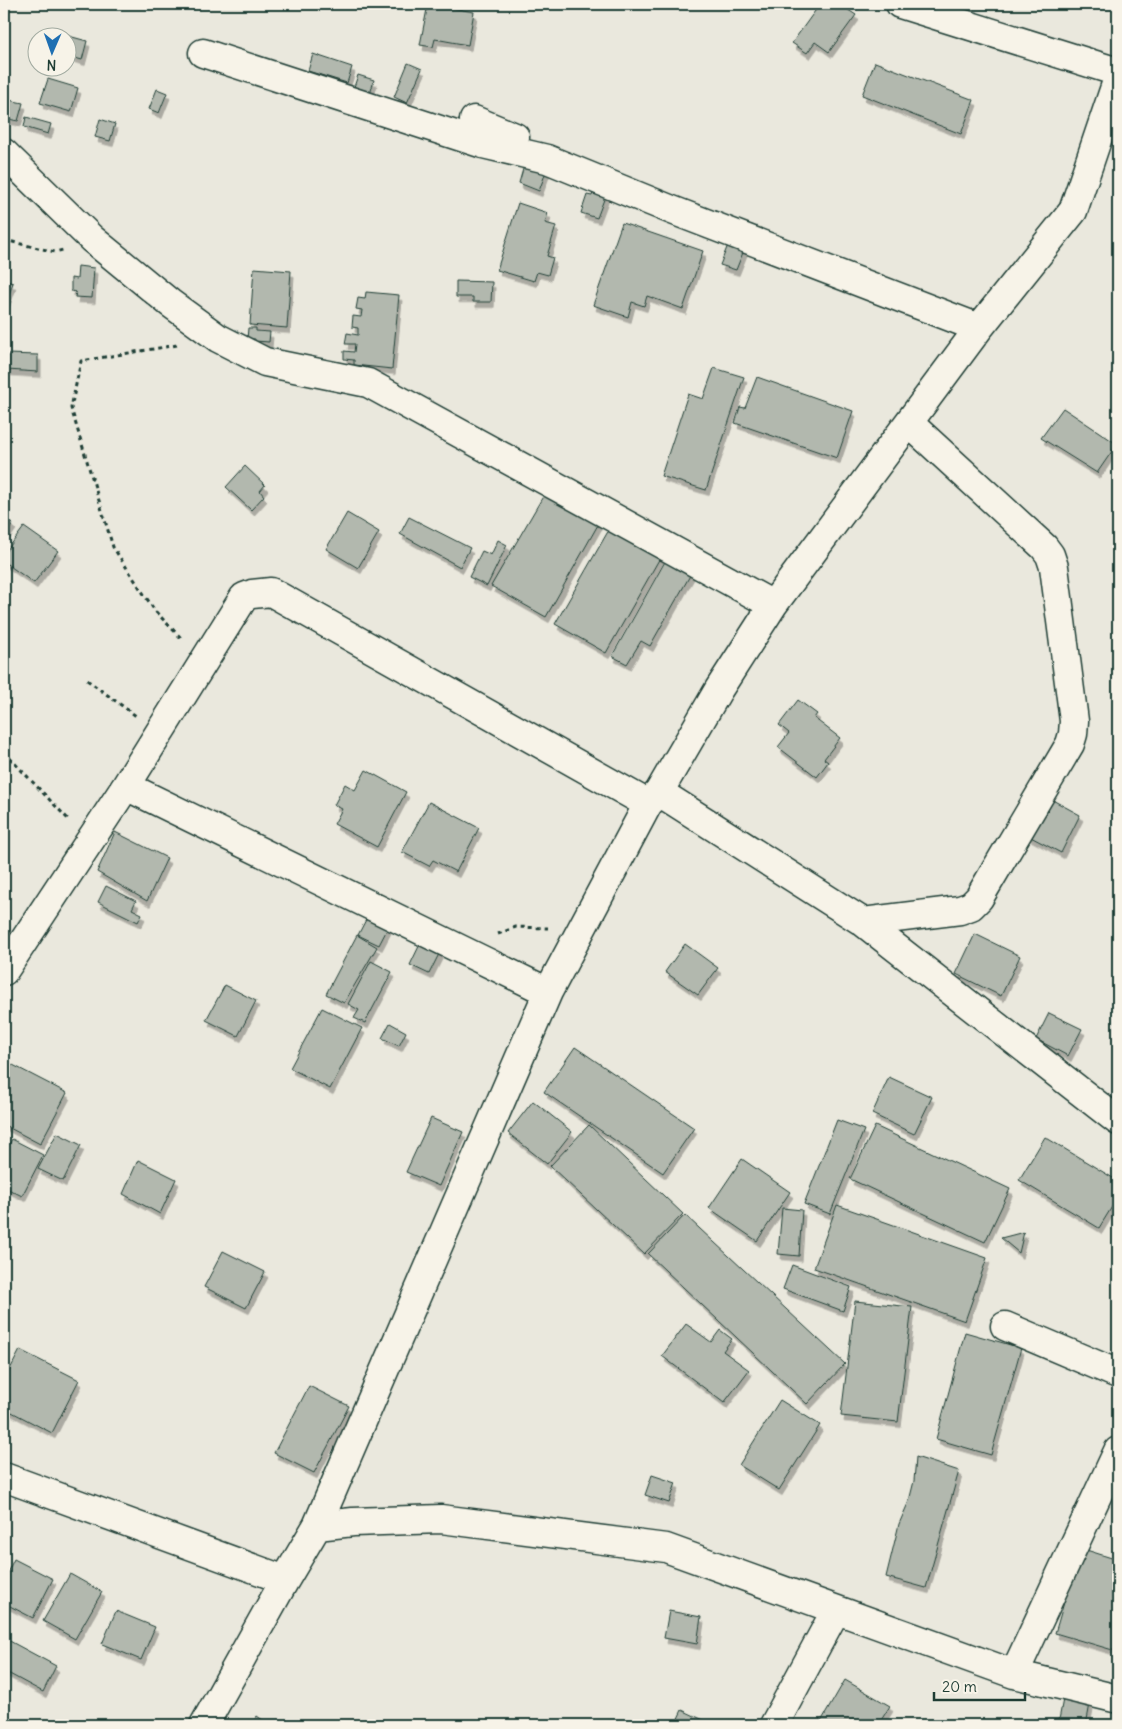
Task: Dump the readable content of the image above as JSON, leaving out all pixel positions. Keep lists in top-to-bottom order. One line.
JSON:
{"scale_bar":"20 m","north":"bottom"}
